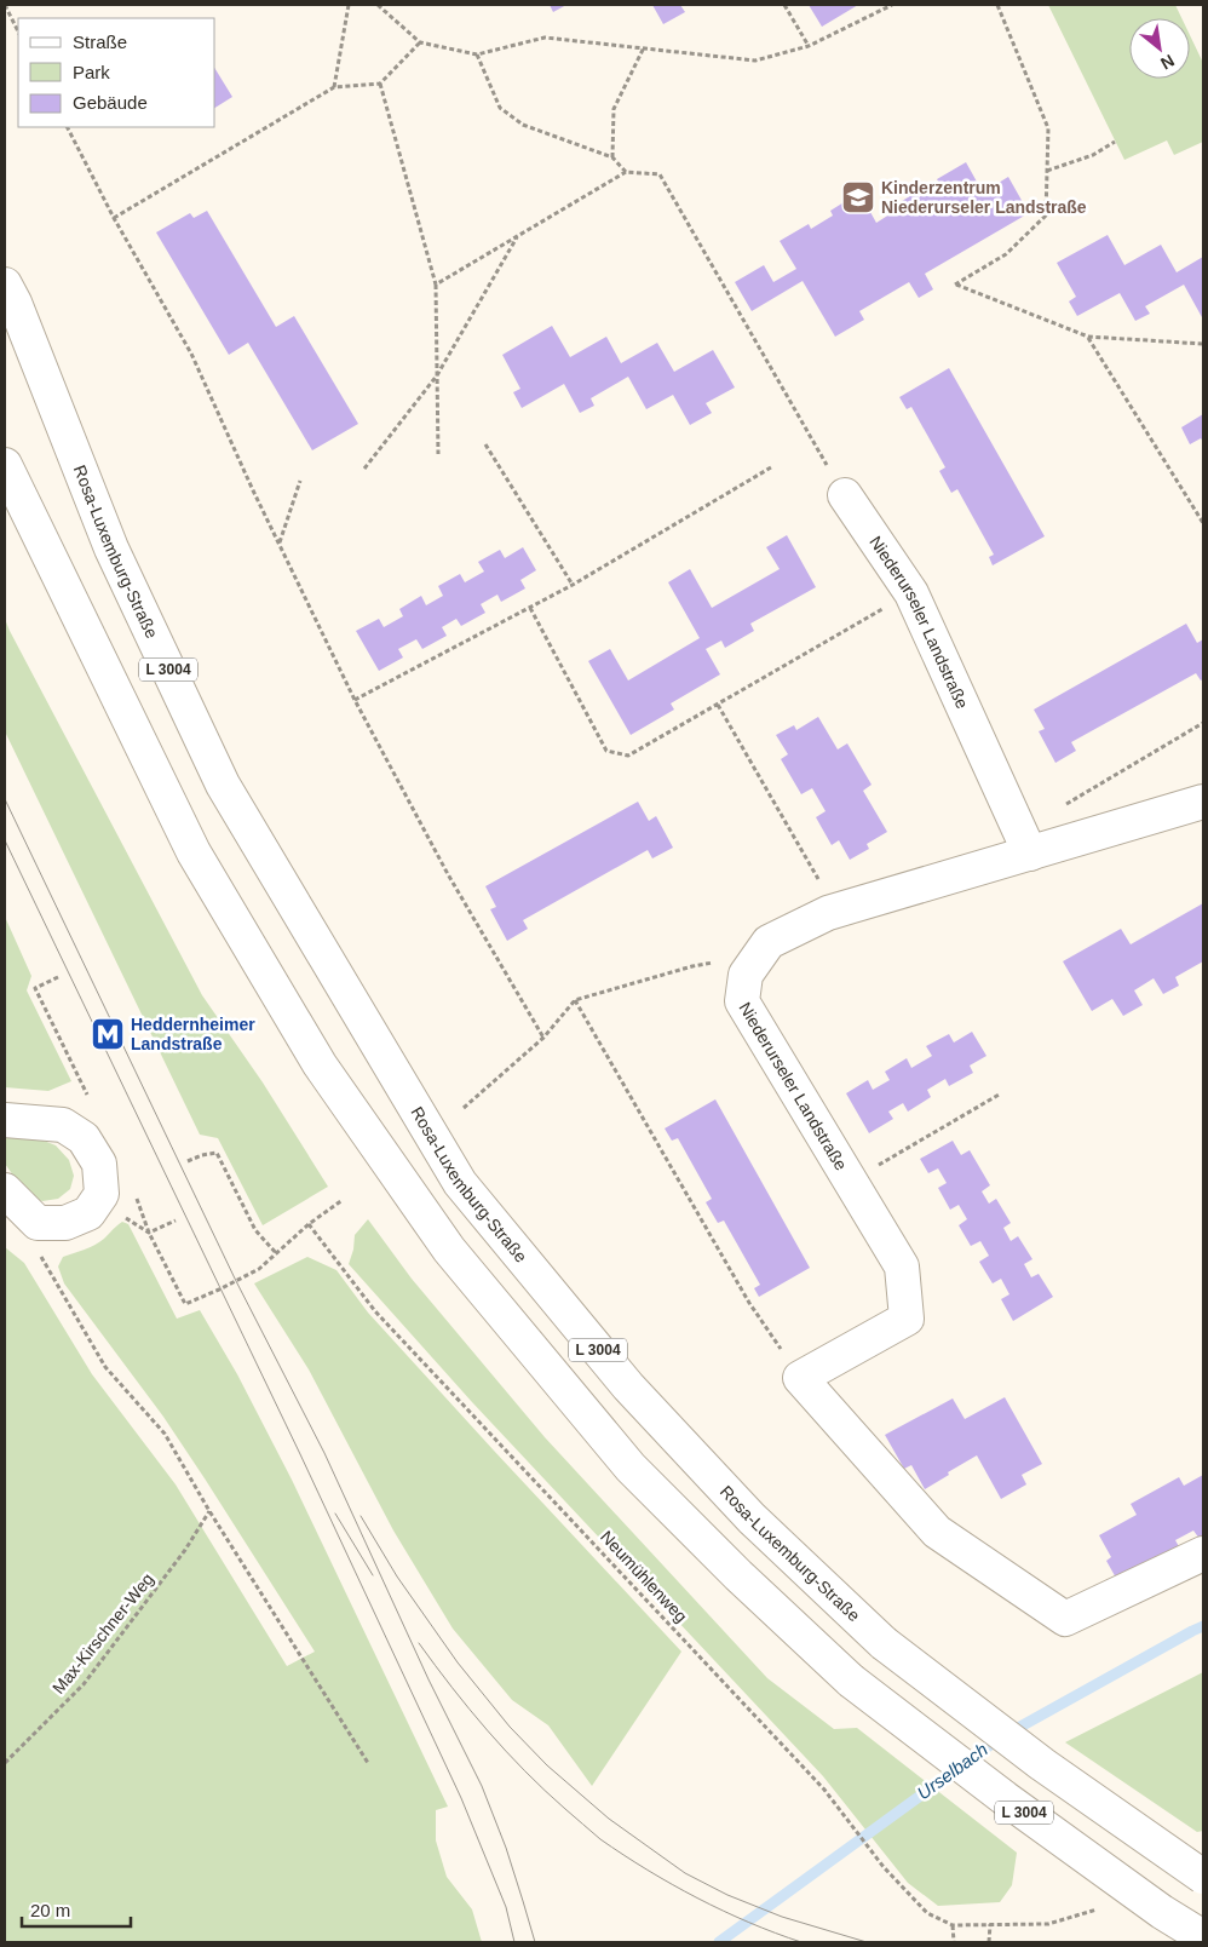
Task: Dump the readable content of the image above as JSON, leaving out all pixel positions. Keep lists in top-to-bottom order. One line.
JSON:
{"streets":{"main road":["Rosa-Luxemburg-Straße","Niederurseler Landstraße","L 3004"],"path":["Neumühlenweg","Max-Kirschner-Weg"]},"water":["Urselbach"],"places":{"school or university":["Kinderzentrum Niederurseler Landstraße"],"metro station":["Heddernheimer Landstraße"]},"legend":["Straße","Park","Gebäude"],"scale_bar":"20 m","north":"bottom right"}
